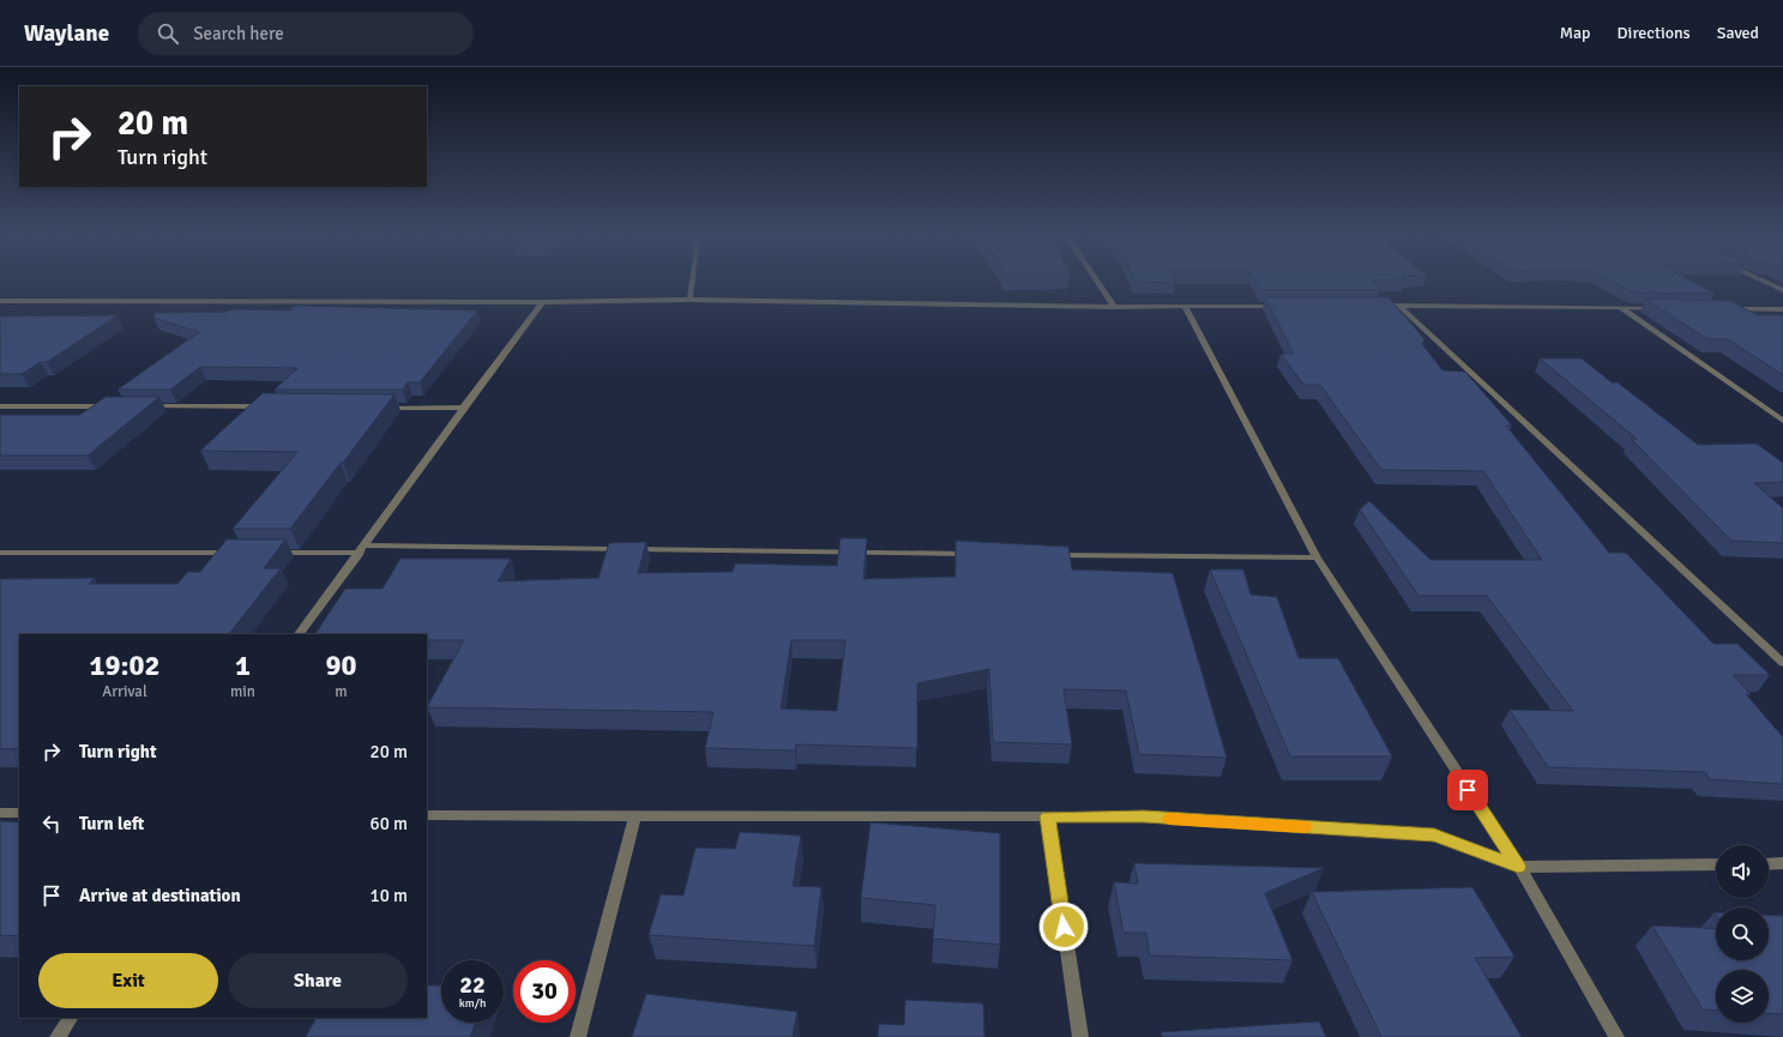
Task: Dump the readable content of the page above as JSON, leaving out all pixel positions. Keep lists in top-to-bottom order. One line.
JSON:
{"page":{"header":"Waylane","search":"Search here","nav":["Map","Directions","Saved"],"turn":["20 m","Turn right"],"eta":["19:02","Arrival","1","min","90","m"],"list":[{"name":"Turn right","value":"20 m"},{"name":"Turn left","value":"60 m"},{"name":"Arrive at destination","value":"10 m"}],"buttons":["Exit","Share"],"speed":"22 km/h","limit":"30"}}
